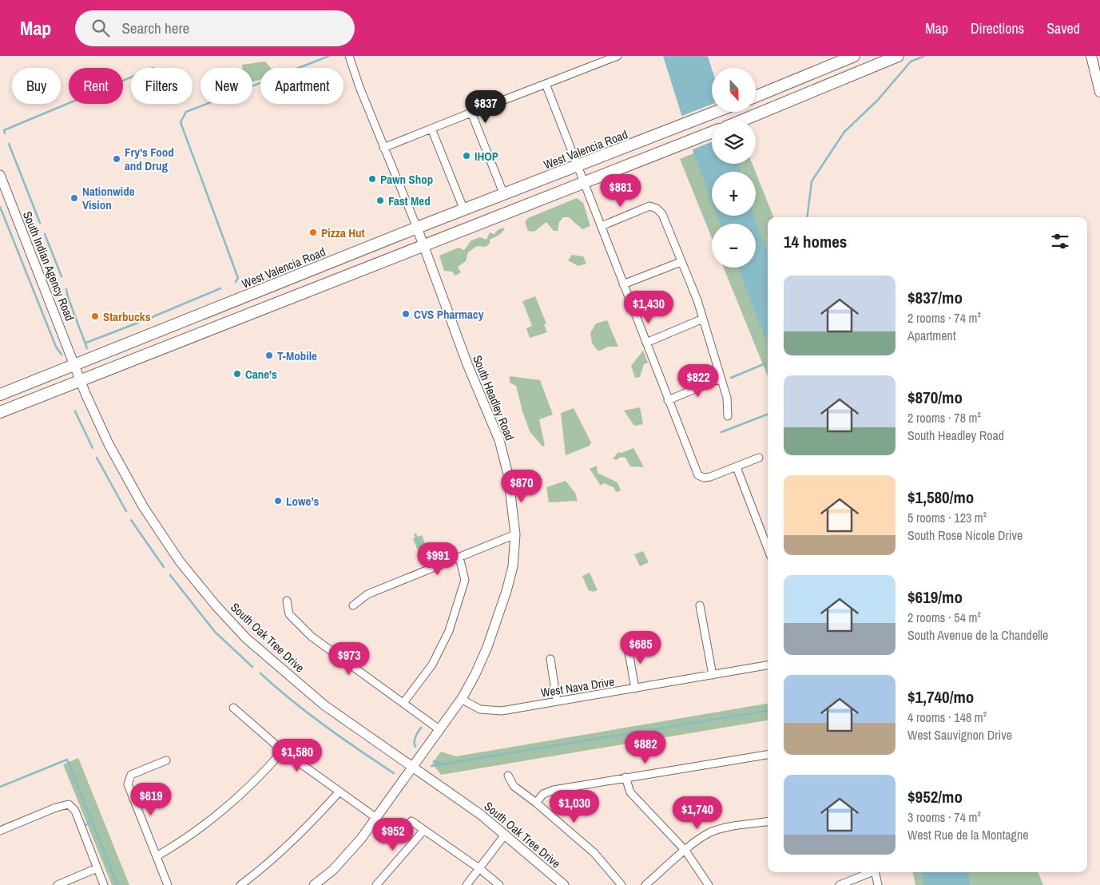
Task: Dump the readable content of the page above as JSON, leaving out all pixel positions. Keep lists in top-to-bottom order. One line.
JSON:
{"streets":{"main road":["West Valencia Road"],"street":["South Indian Agency Road","South Headley Road","South Oak Tree Drive","West Nava Drive"]},"crossings":[["West Valencia Road","South Indian Agency Road"],["West Valencia Road","South Headley Road"],["West Valencia Road","South Oak Tree Drive"],["South Indian Agency Road","South Oak Tree Drive"],["South Headley Road","South Oak Tree Drive"],["South Headley Road","West Nava Drive"]],"places":["IHOP","Fry's Food and Drug","Pawn Shop","Nationwide Vision","Fast Med","Pizza Hut","CVS Pharmacy","Starbucks","T-Mobile","Cane's","Lowe’s"],"north":"bottom","page":{"header":"Map","search":"Search here","nav":["Map","Directions","Saved"],"map_buttons":["+","−"],"chip":["Buy","Rent","Filters","New","Apartment"],"price":["$837","$881","$1,430","$822","$870","$991","$685","$973","$882","$1,580","$619","$1,030","$1,740","$952"],"heading":"14 homes","list":[{"name":"$837/mo","note":"2 rooms · 74 m² · Apartment"},{"name":"$870/mo","note":"2 rooms · 78 m² · South Headley Road"},{"name":"$1,580/mo","note":"5 rooms · 123 m² · South Rose Nicole Drive"},{"name":"$619/mo","note":"2 rooms · 54 m² · South Avenue de la Chandelle"},{"name":"$1,740/mo","note":"4 rooms · 148 m² · West Sauvignon Drive"},{"name":"$952/mo","note":"3 rooms · 74 m² · West Rue de la Montagne"}]}}
